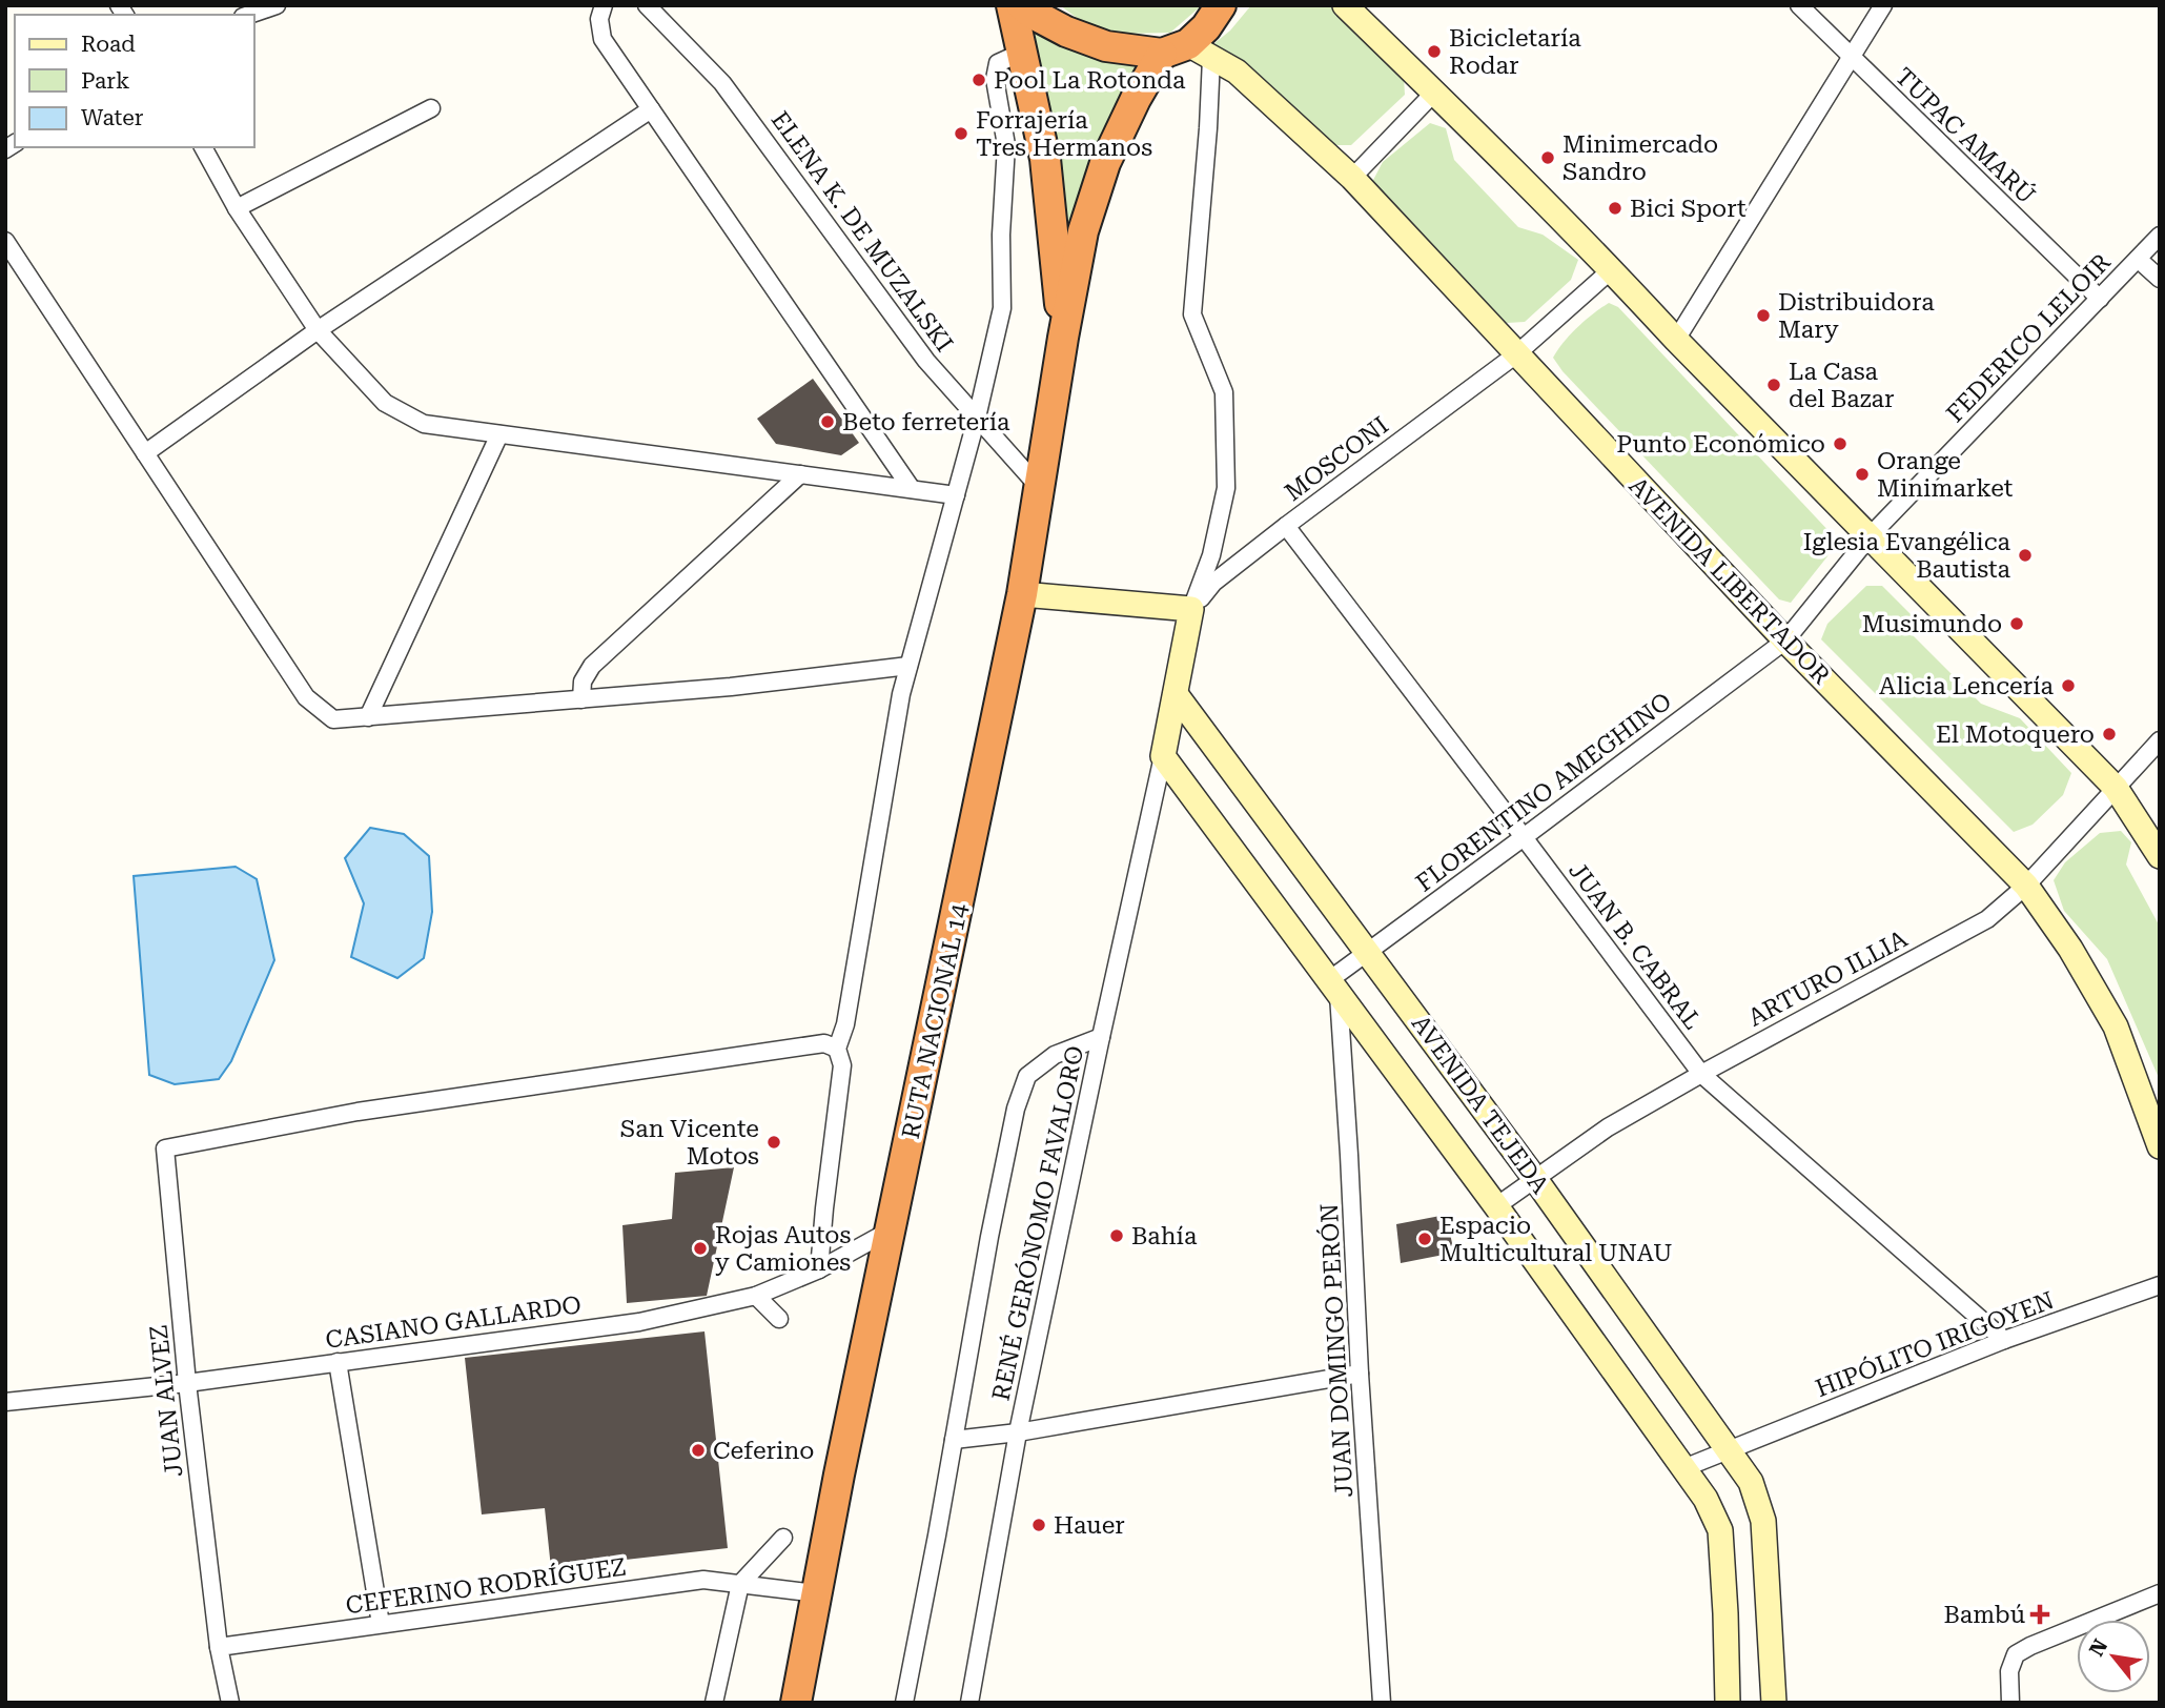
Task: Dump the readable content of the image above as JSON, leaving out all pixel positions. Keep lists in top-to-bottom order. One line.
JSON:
{"streets":{"highway":["RUTA NACIONAL 14"],"main road":["AVENIDA LIBERTADOR","AVENIDA TEJEDA"],"street":["TUPAC AMARÚ","ELENA K. DE MUZALSKI","FEDERICO LELOIR","MOSCONI","FLORENTINO AMEGHINO","JUAN B. CABRAL","ARTURO ILLIA","RENÉ GERÓNOMO FAVALORO","CASIANO GALLARDO","HIPÓLITO IRIGOYEN","JUAN DOMINGO PERÓN","JUAN ALVEZ","CEFERINO RODRÍGUEZ"]},"crossings":[["TUPAC AMARÚ","FEDERICO LELOIR"],["ELENA K. DE MUZALSKI","RUTA NACIONAL 14"],["FEDERICO LELOIR","AVENIDA LIBERTADOR"],["FEDERICO LELOIR","FLORENTINO AMEGHINO"],["MOSCONI","AVENIDA LIBERTADOR"],["MOSCONI","JUAN B. CABRAL"],["AVENIDA LIBERTADOR","FLORENTINO AMEGHINO"],["AVENIDA LIBERTADOR","ARTURO ILLIA"],["AVENIDA LIBERTADOR","RUTA NACIONAL 14"],["FLORENTINO AMEGHINO","JUAN B. CABRAL"],["FLORENTINO AMEGHINO","AVENIDA TEJEDA"],["FLORENTINO AMEGHINO","JUAN DOMINGO PERÓN"],["JUAN B. CABRAL","ARTURO ILLIA"],["JUAN B. CABRAL","HIPÓLITO IRIGOYEN"],["ARTURO ILLIA","AVENIDA TEJEDA"],["RUTA NACIONAL 14","CASIANO GALLARDO"],["RUTA NACIONAL 14","CEFERINO RODRÍGUEZ"],["AVENIDA TEJEDA","RENÉ GERÓNOMO FAVALORO"],["AVENIDA TEJEDA","HIPÓLITO IRIGOYEN"],["AVENIDA TEJEDA","JUAN DOMINGO PERÓN"],["CASIANO GALLARDO","JUAN ALVEZ"],["JUAN ALVEZ","CEFERINO RODRÍGUEZ"]],"places":{"other":["Bicicletaría Rodar","Pool La Rotonda","Forrajería Tres Hermanos","Minimercado Sandro","Bici Sport","Distribuidora Mary","La Casa del Bazar","Beto ferretería","Punto Económico","Orange Minimarket","Iglesia Evangélica Bautista","Musimundo","Alicia Lencería","El Motoquero","San Vicente Motos","Bahía","Espacio Multicultural UNAU","Rojas Autos y Camiones","Ceferino","Hauer"],"health":["Bambú"]},"legend":["Road","Park","Water"],"north":"top left"}
